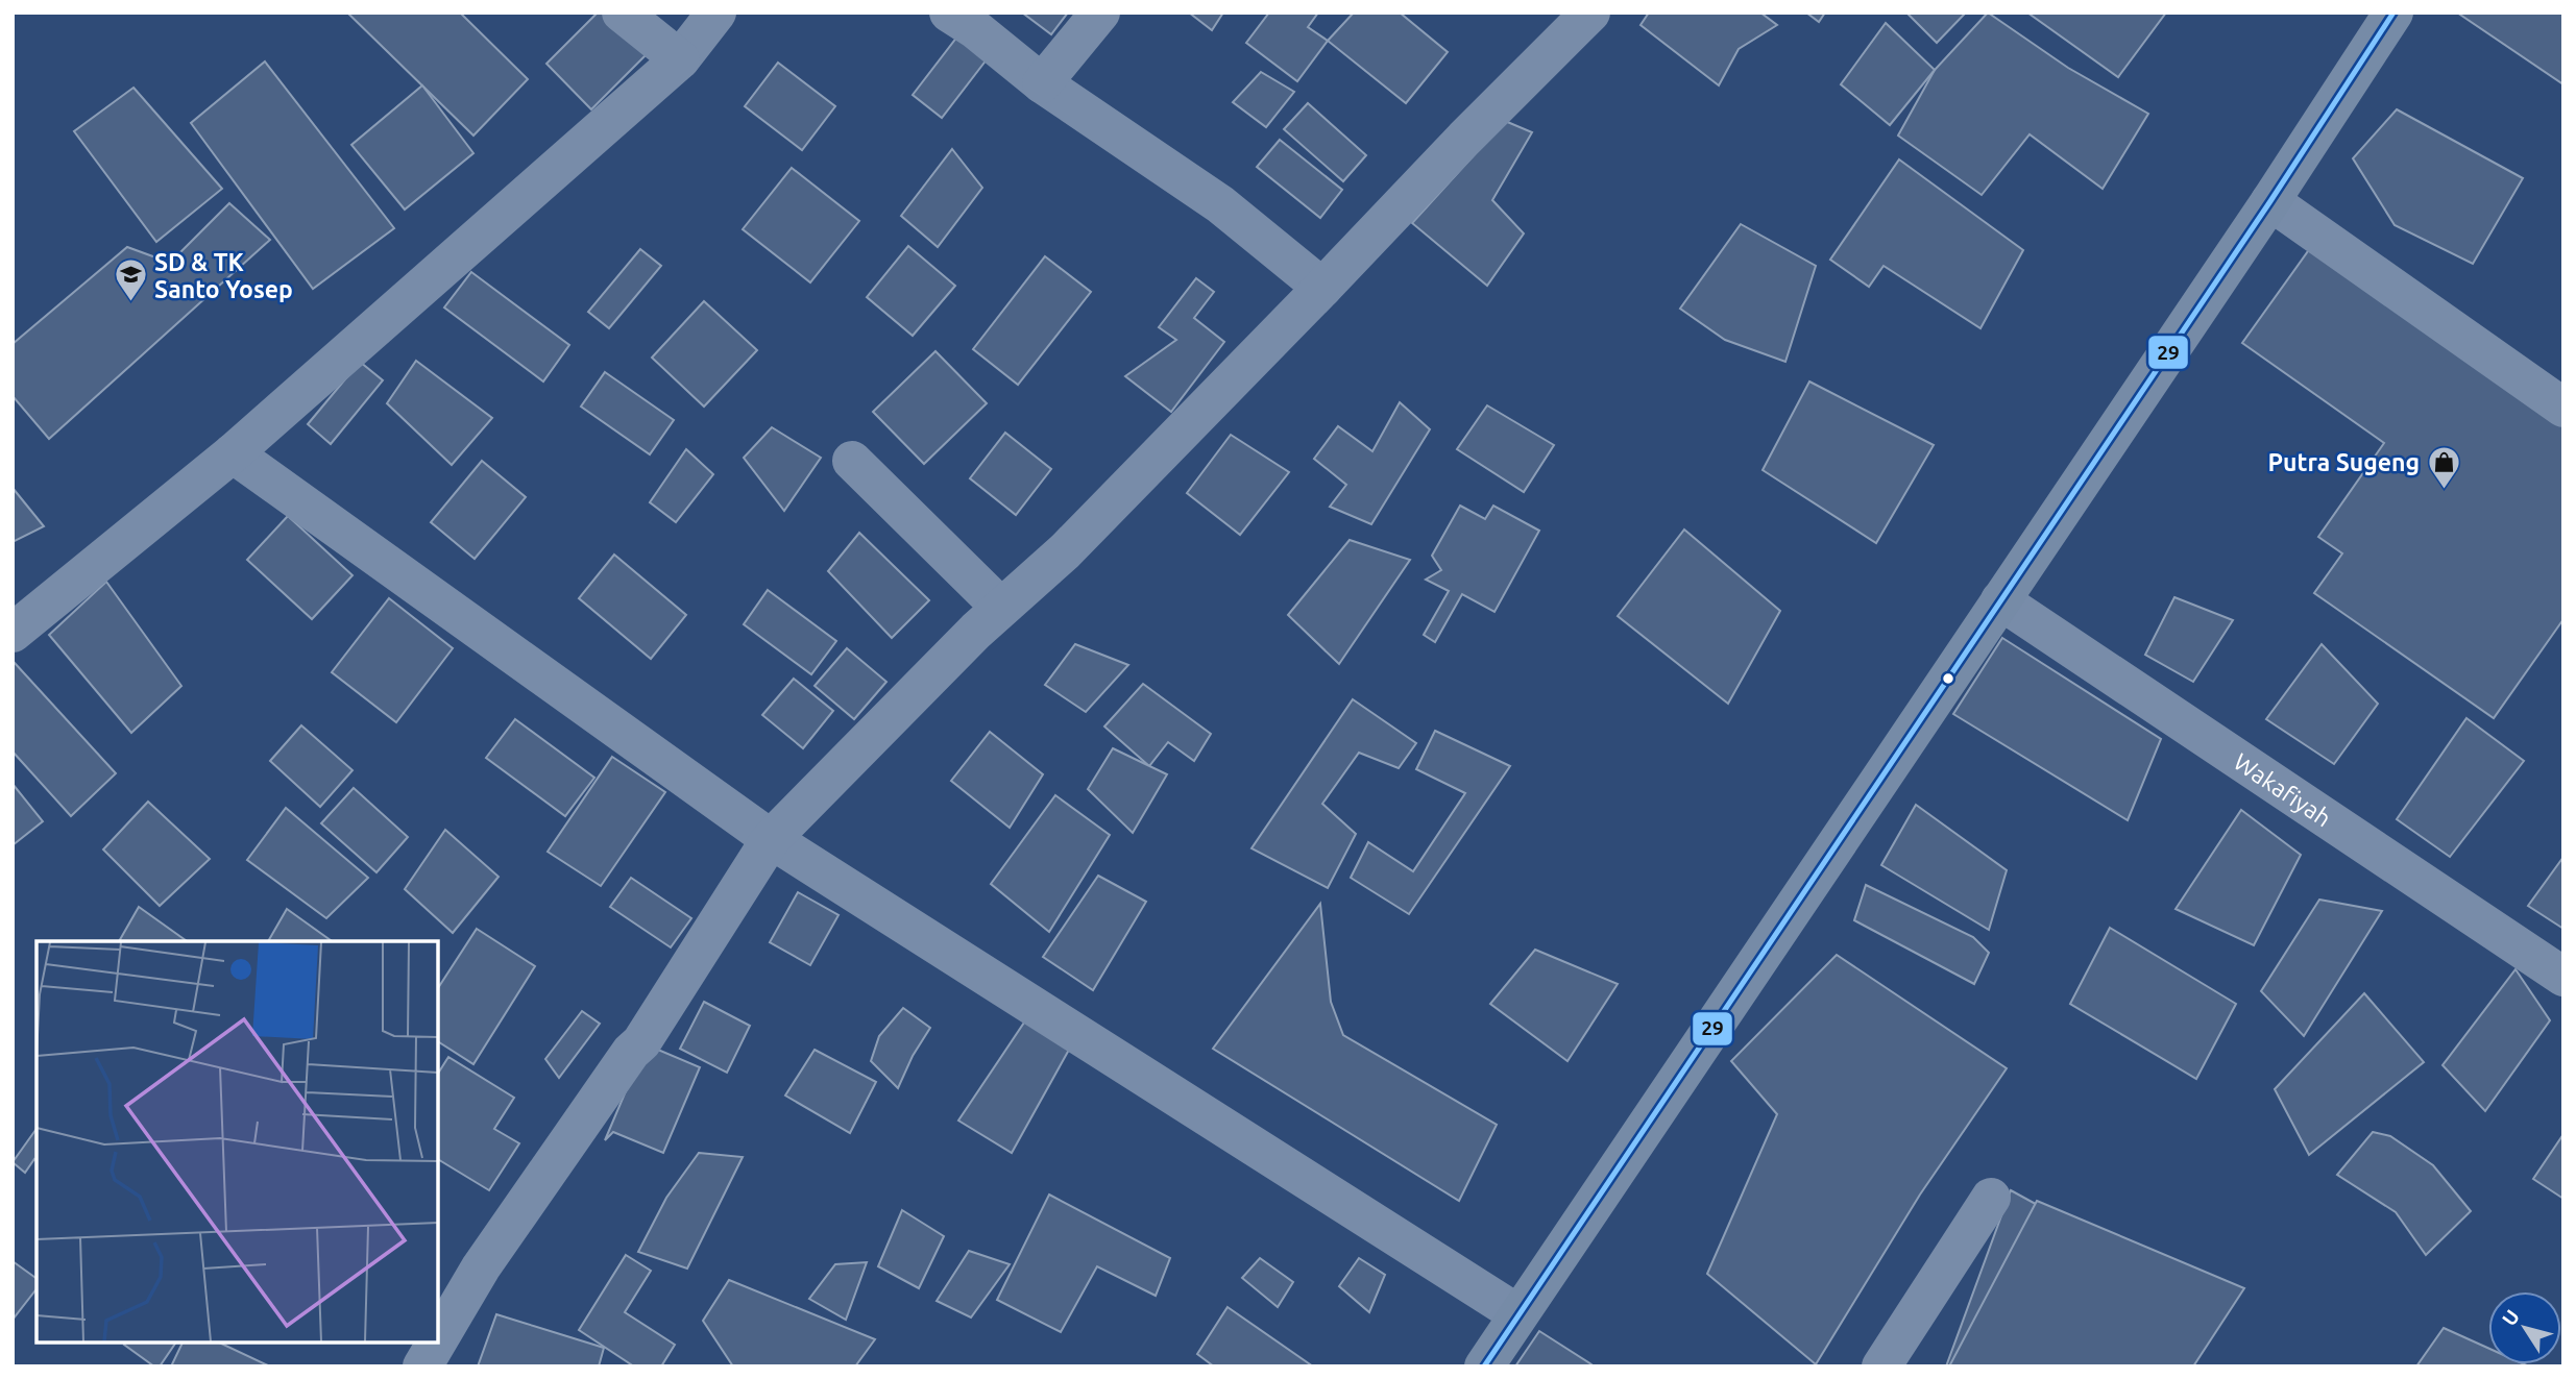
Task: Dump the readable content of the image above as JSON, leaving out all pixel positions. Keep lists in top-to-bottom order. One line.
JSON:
{"streets":{"street":["Wakafiyah"]},"places":{"school or university":["SD & TK Santo Yosep"],"shop":["Putra Sugeng"]},"lines":["transit line 29"],"north":"top left"}
